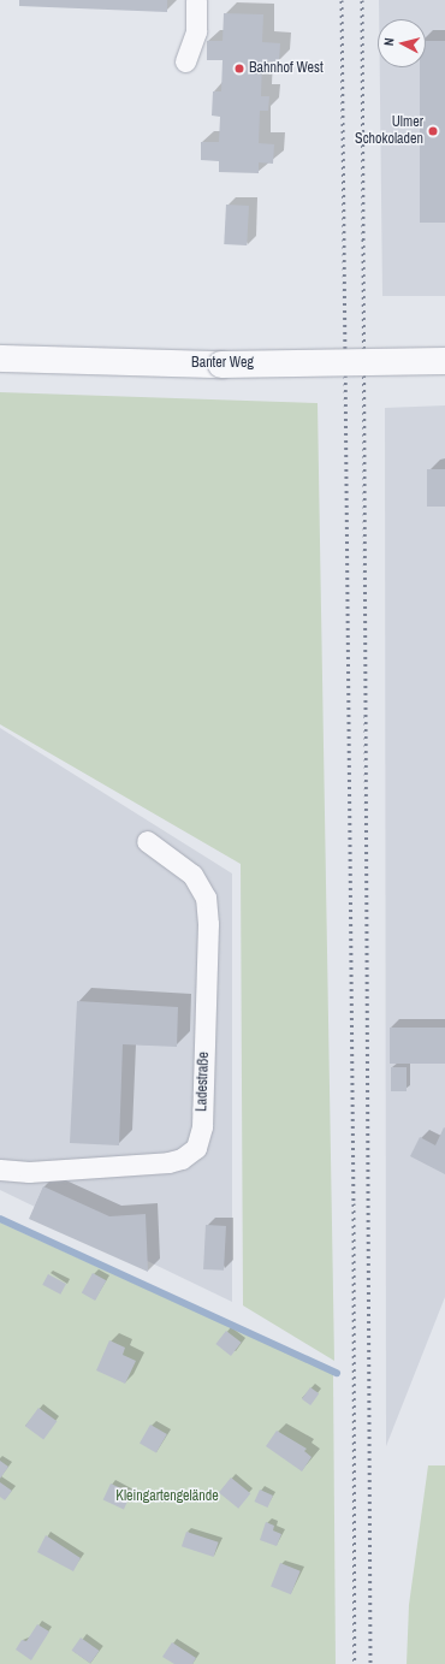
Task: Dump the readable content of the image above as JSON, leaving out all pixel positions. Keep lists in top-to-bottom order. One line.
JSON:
{"streets":{"street":["Banter Weg","Ladestraße"]},"parks":["Kleingartengelände"],"places":["Bahnhof West","Ulmer Schokoladen"],"north":"left"}
